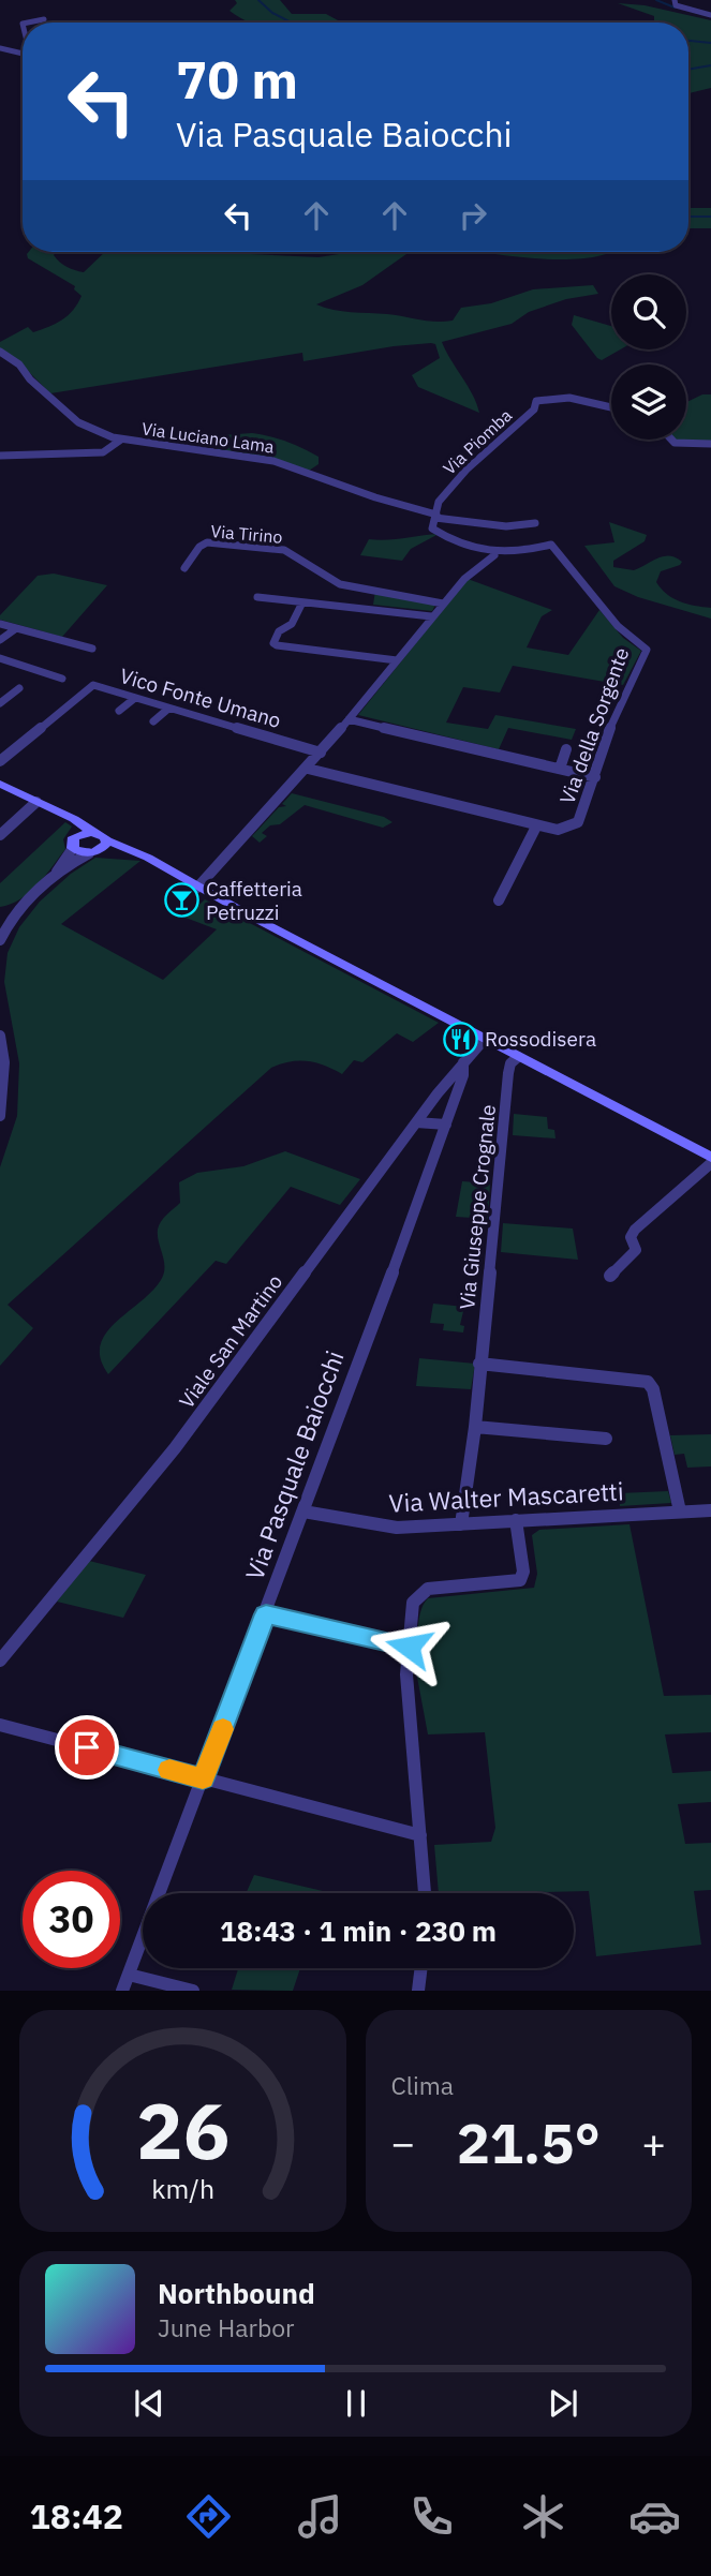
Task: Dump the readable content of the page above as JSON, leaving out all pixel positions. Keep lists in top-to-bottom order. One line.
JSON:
{"streets":{"street":["Via Luciano Lama","Via Piomba","Via Tirino","Vico Fonte Umano","Via della Sorgente","Via Giuseppe Crognale","Viale San Martino","Via Pasquale Baiocchi","Via Walter Mascaretti"]},"crossings":[["Via Luciano Lama","Via Piomba"],["Via Giuseppe Crognale","Via Walter Mascaretti"],["Viale San Martino","Via Pasquale Baiocchi"],["Via Pasquale Baiocchi","Via Walter Mascaretti"]],"places":{"bar":["Caffetteria Petruzzi"],"restaurant":["Rossodisera"]},"page":{"turn":["70 m","Via Pasquale Baiocchi"],"limit":"30","trip":"18:43 · 1 min · 230 m","tile":"Clima","heat":["−","21.5°","+"],"song":["Northbound","June Harbor"],"tabs":"18:42","gauge":["26","km/h"]}}
